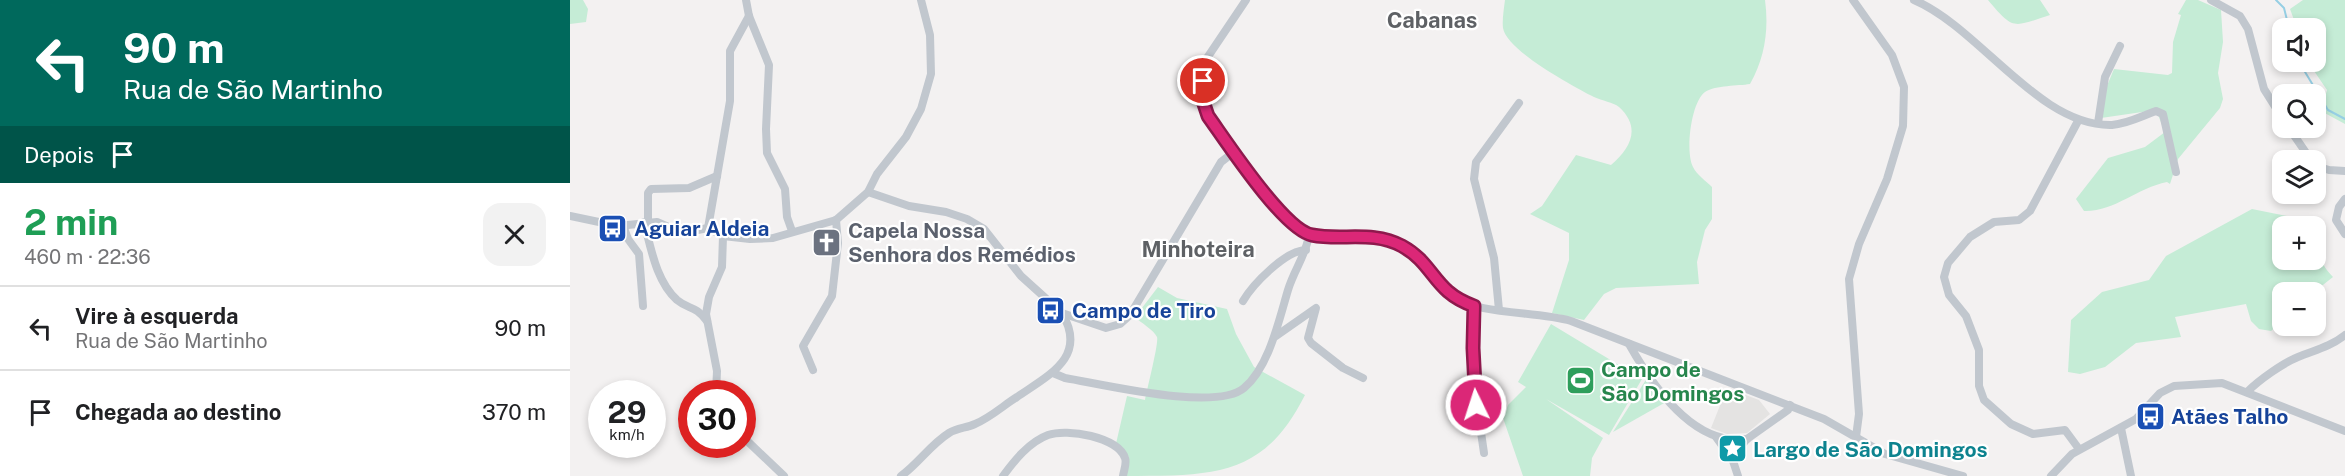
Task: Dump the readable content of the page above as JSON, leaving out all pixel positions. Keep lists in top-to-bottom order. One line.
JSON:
{"districts":["Cabanas","Minhoteira"],"places":{"bus stop":["Aguiar Aldeia","Campo de Tiro","Atães Talho"],"church":["Capela Nossa Senhora dos Remédios"],"sports":["Campo de São Domingos"],"place":["Largo de São Domingos"]},"page":{"turn":["90 m","Rua de São Martinho"],"map_buttons":["+","−"],"then":"Depois","heading":["2 min","460 m · 22:36"],"list":[{"name":"Vire à esquerda","note":"Rua de São Martinho","value":"90 m"},{"name":"Chegada ao destino","value":"370 m"}],"speed":"29 km/h","limit":"30"}}
